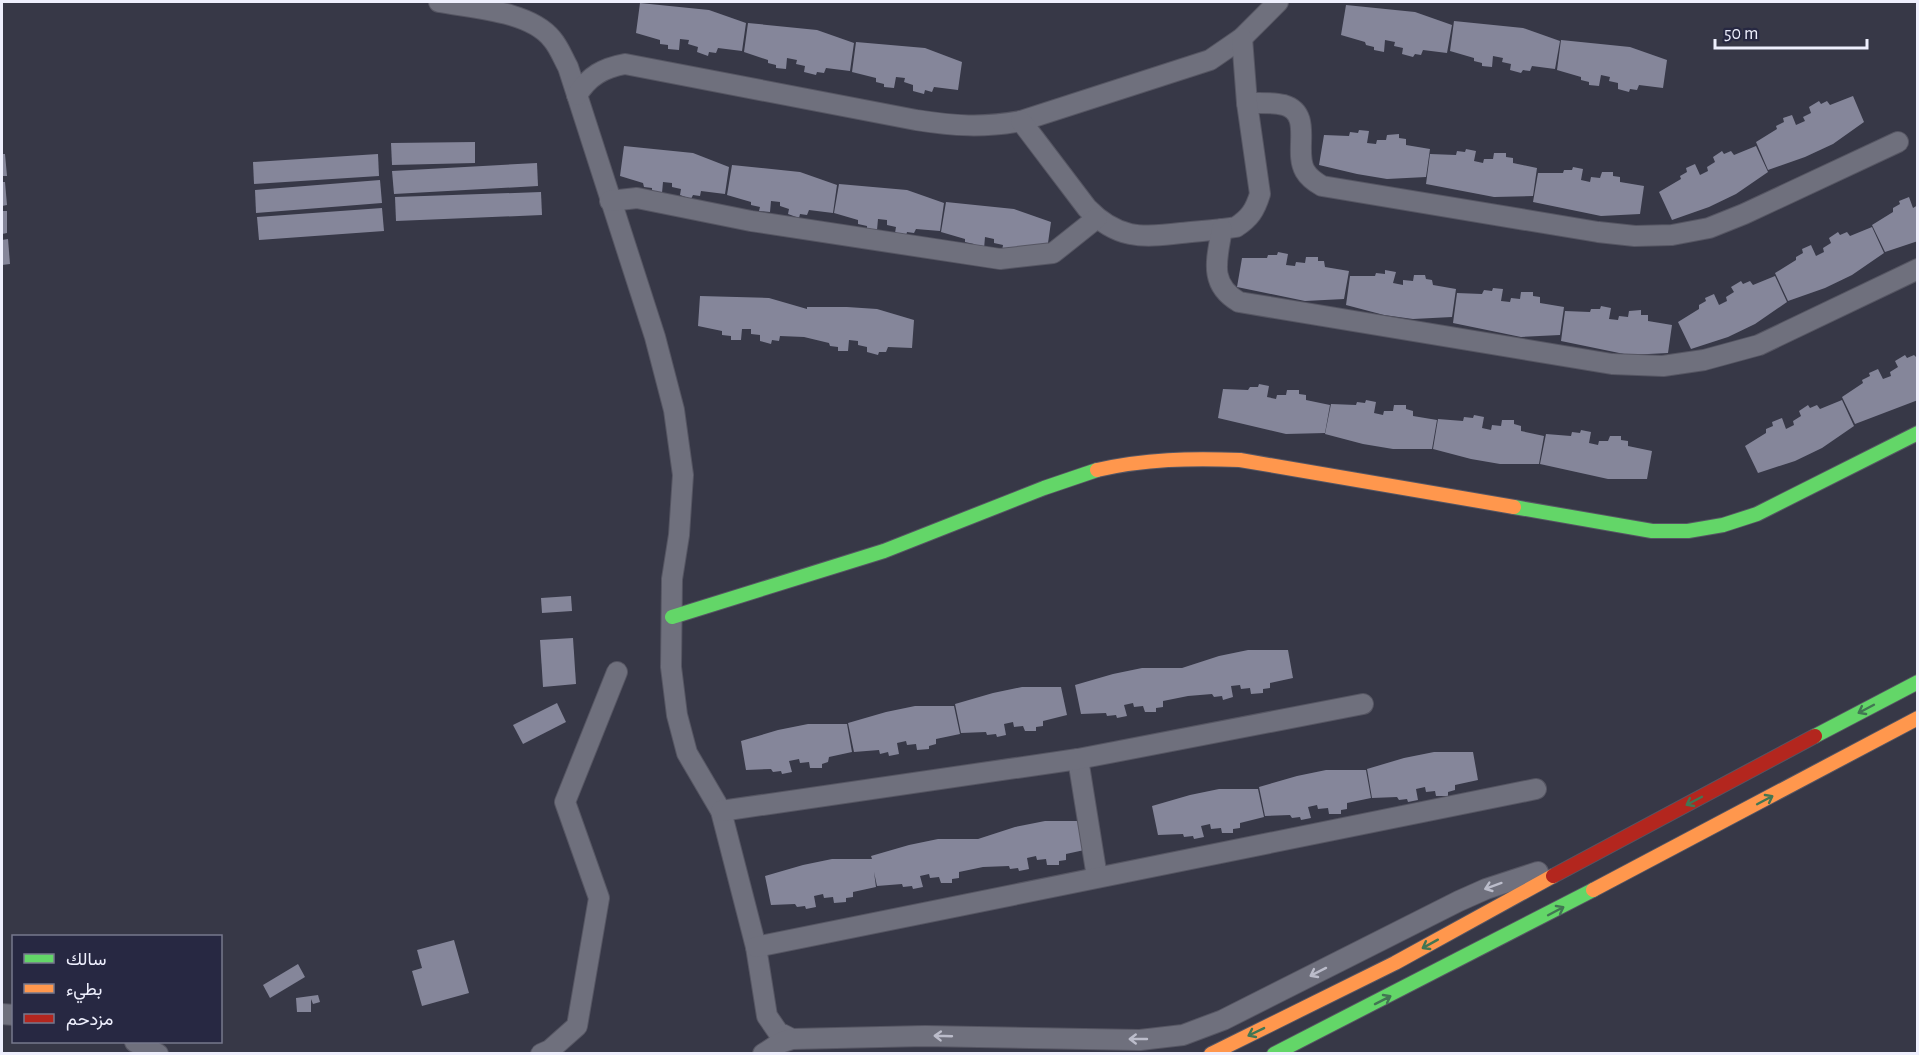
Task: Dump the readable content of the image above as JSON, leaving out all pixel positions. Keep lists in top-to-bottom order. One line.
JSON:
{"legend":["سالك","بطيء","مزدحم"],"scale_bar":"50 m"}
